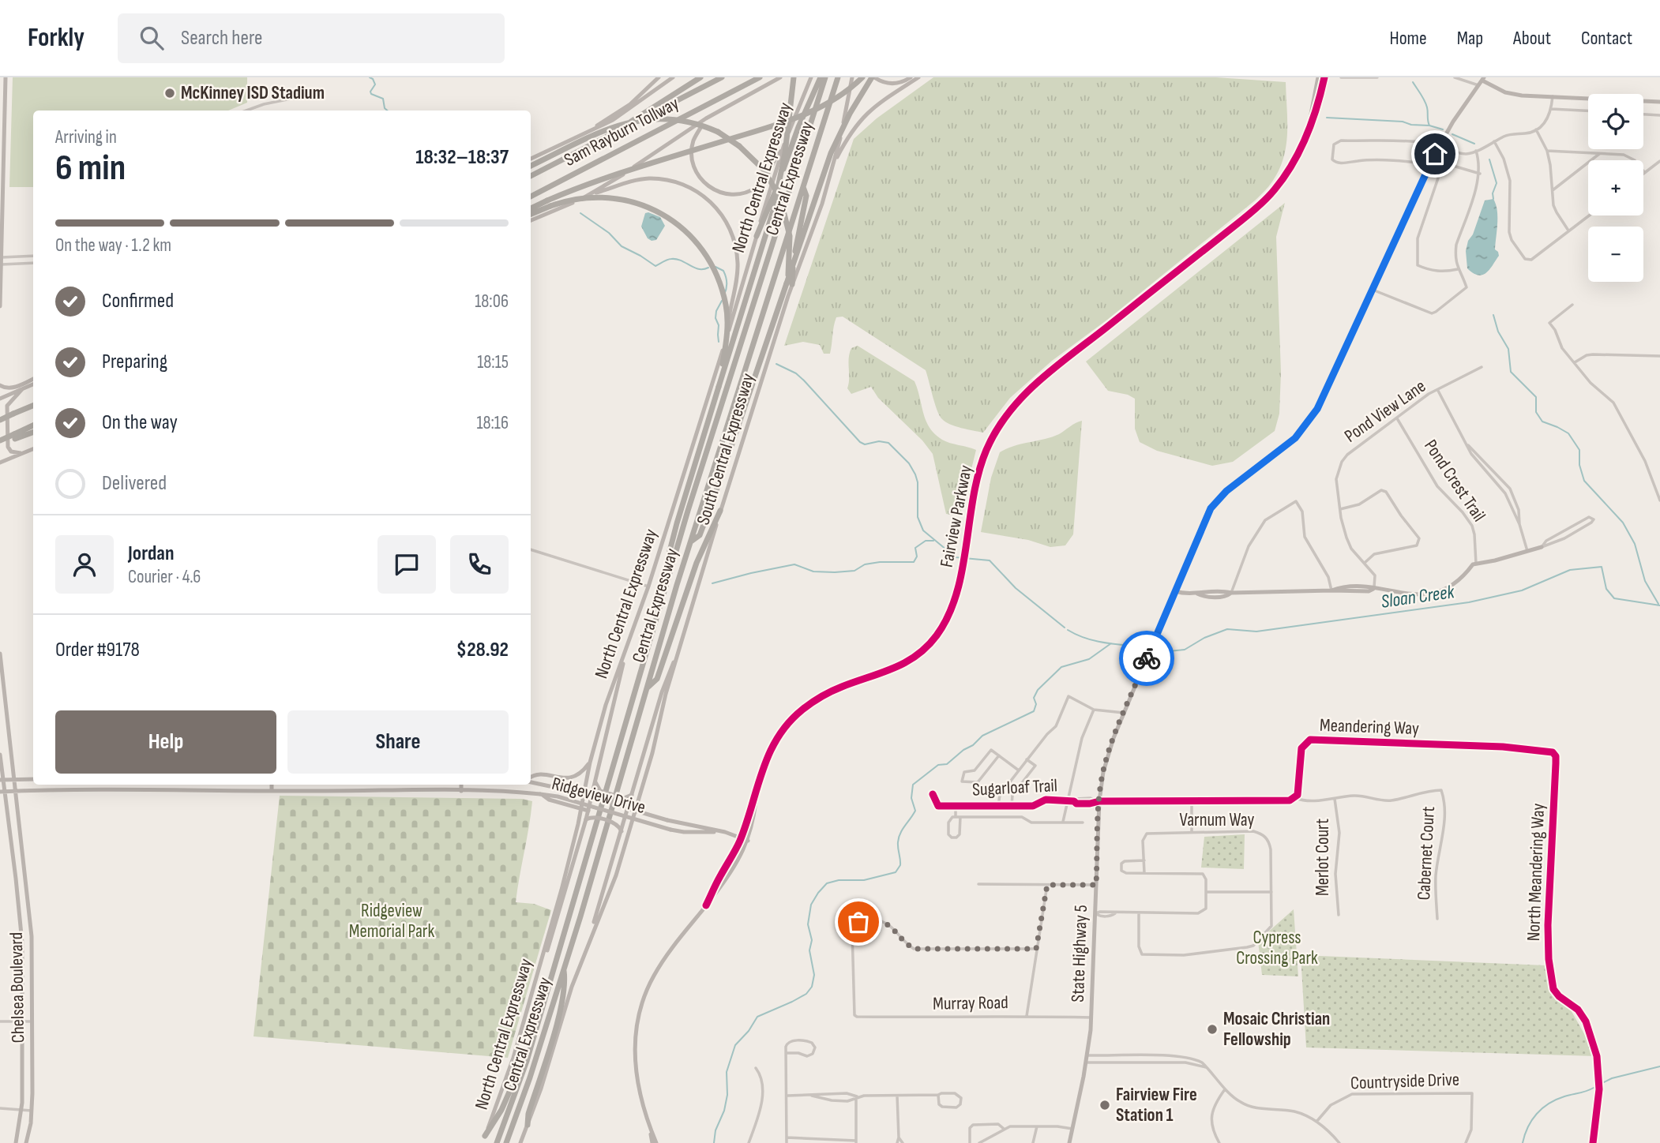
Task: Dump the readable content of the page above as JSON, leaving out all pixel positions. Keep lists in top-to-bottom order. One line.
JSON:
{"streets":{"highway":["Sam Rayburn Tollway","Central Expressway"],"main road":["North Central Expressway","South Central Expressway","Fairview Parkway","Meandering Way","Ridgeview Drive","North Meandering Way","State Highway 5","Chelsea Boulevard"],"street":["Pond View Lane","Pond Crest Trail","Sugarloaf Trail","Varnum Way","Cabernet Court","Merlot Court","Murray Road","Countryside Drive"]},"crossings":[["Pond View Lane","Pond Crest Trail"],["Fairview Parkway","Ridgeview Drive"],["Meandering Way","North Meandering Way"],["Sugarloaf Trail","State Highway 5"],["Ridgeview Drive","Chelsea Boulevard"],["Cabernet Court","Merlot Court"],["State Highway 5","Murray Road"]],"water":["Sloan Creek"],"parks":["Ridgeview Memorial Park","Cypress Crossing Park"],"places":["McKinney ISD Stadium","Mosaic Christian Fellowship","Fairview Fire Station 1"],"page":{"header":"Forkly","search":"Search here","nav":["Home","Map","About","Contact"],"map_buttons":["+","−"],"heading":["6 min","Arriving in","18:32–18:37"],"panel":["Jordan","Courier · 4.6","Order #9178","$28.92"],"bar":"On the way · 1.2 km","list":[["Confirmed","18:06"],["Preparing","18:15"],["On the way","18:16"],"Delivered"],"buttons":["Help","Share"]}}
